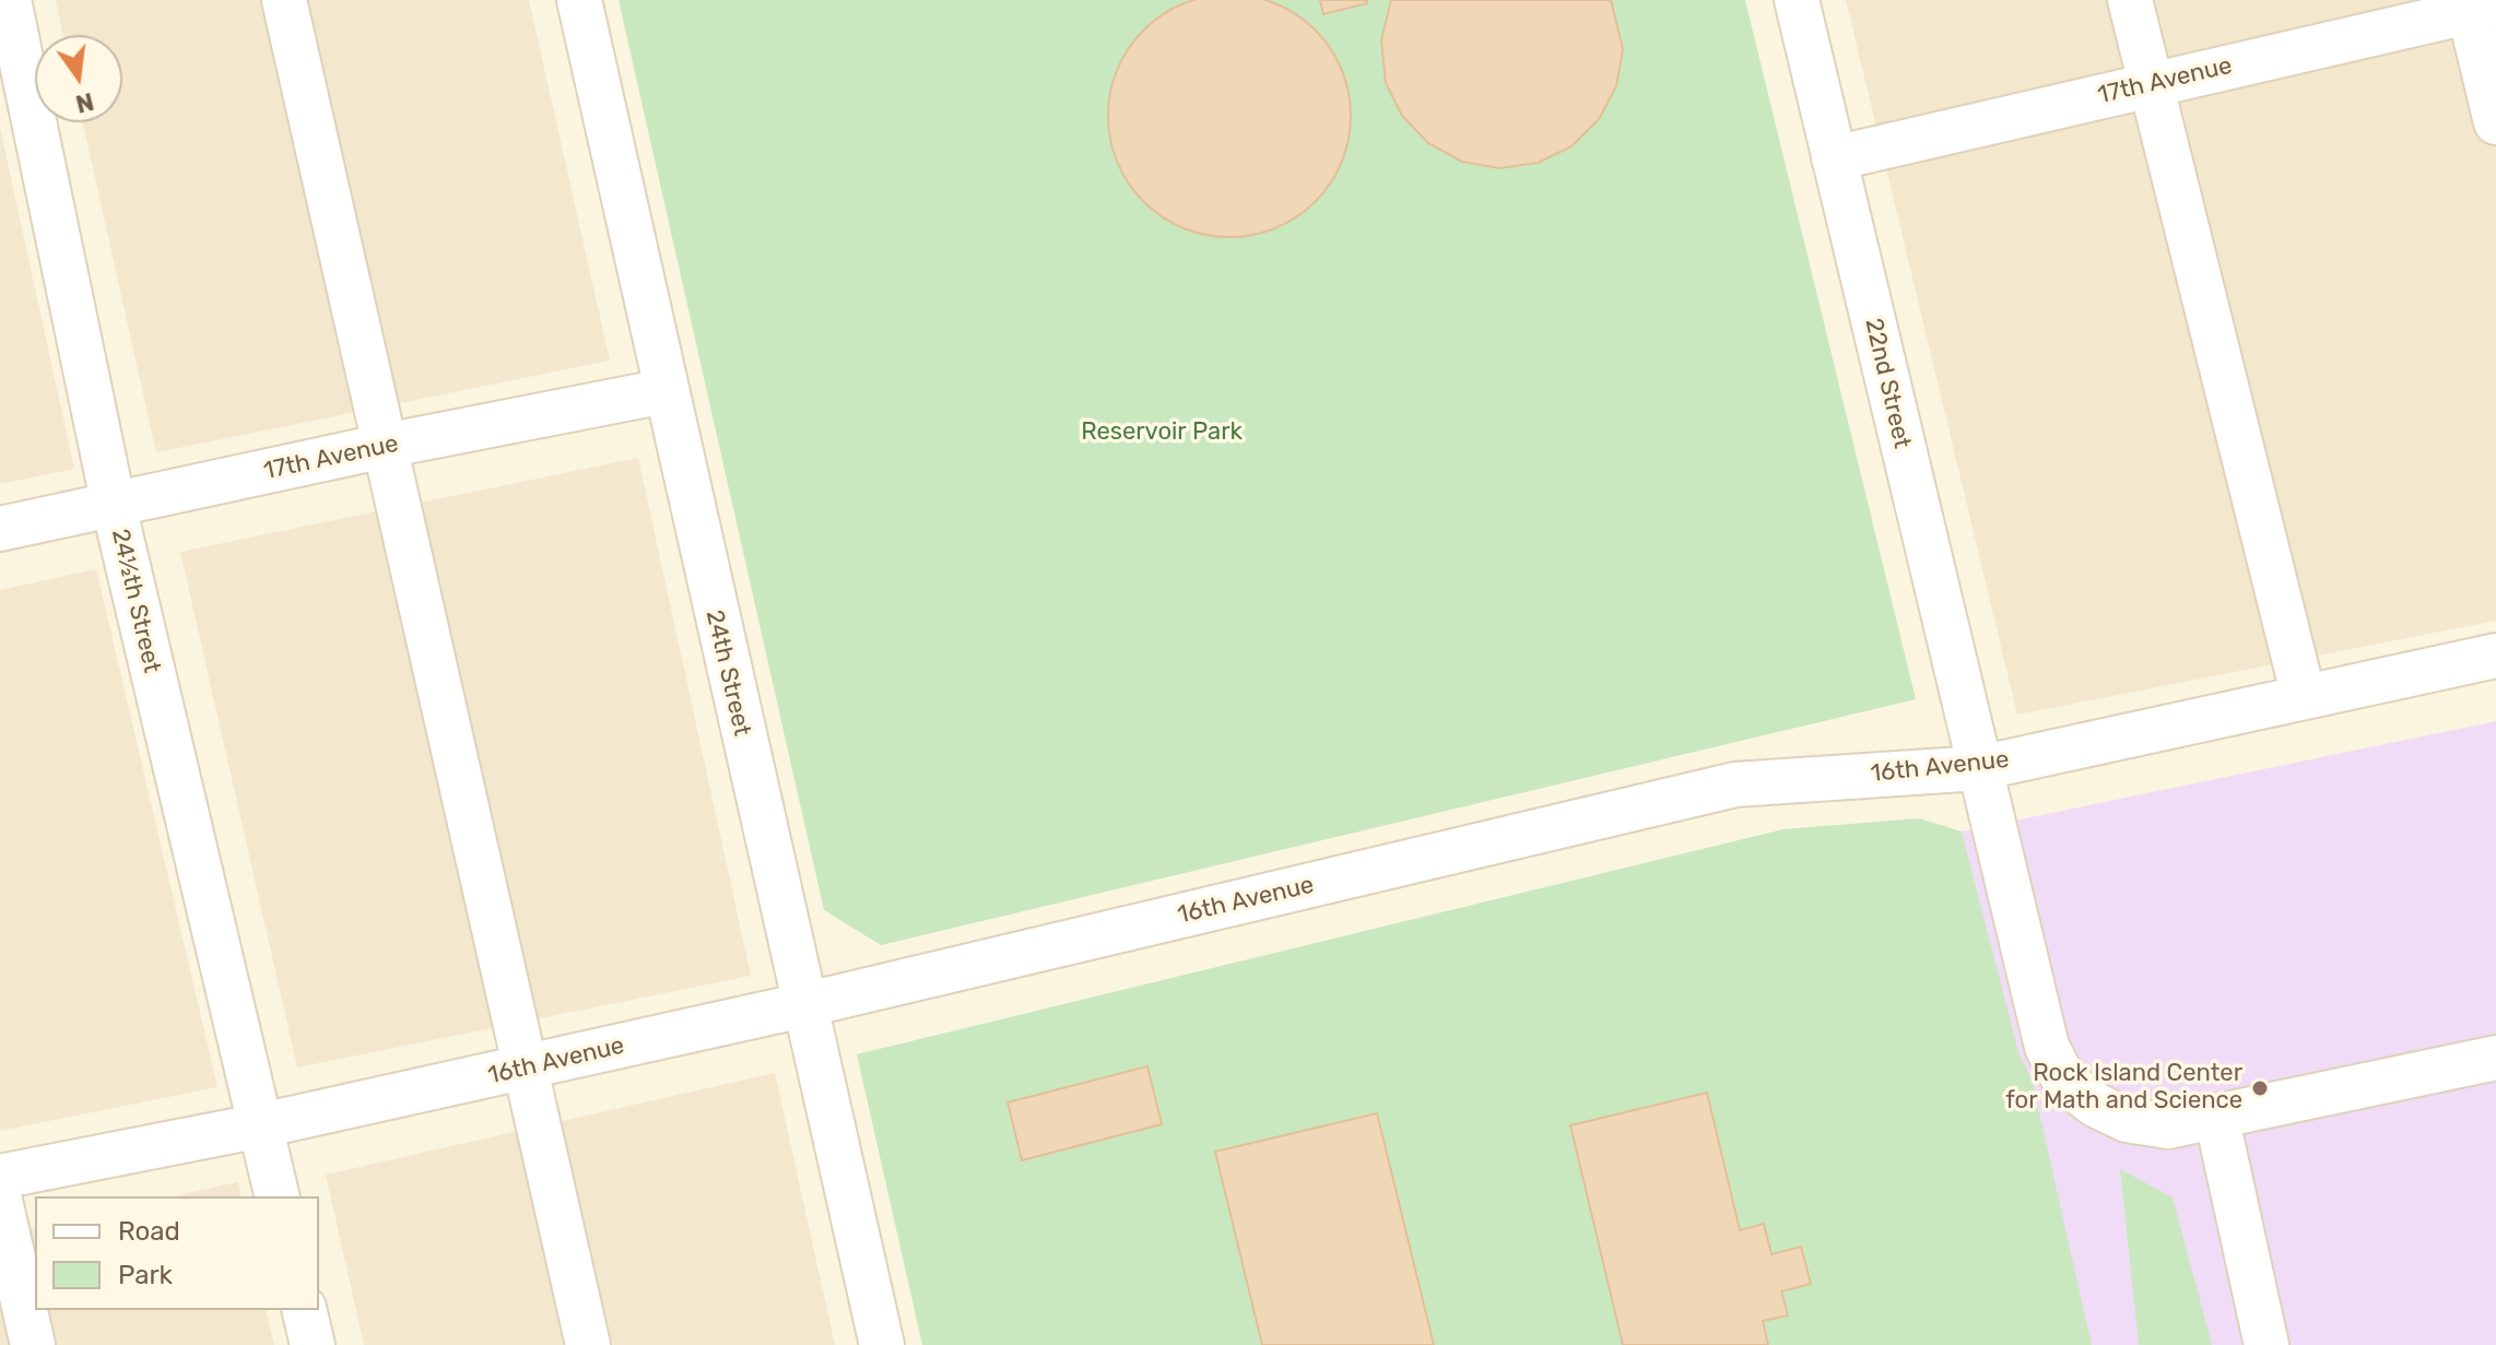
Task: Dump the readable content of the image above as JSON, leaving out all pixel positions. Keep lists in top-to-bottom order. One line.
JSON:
{"streets":{"street":["17th Avenue","22nd Street","24½th Street","24th Street","16th Avenue"]},"crossings":[["17th Avenue","22nd Street"],["17th Avenue","24½th Street"],["17th Avenue","24th Street"],["22nd Street","16th Avenue"],["24½th Street","16th Avenue"],["24th Street","16th Avenue"]],"parks":["Reservoir Park"],"places":["Rock Island Center for Math and Science"],"legend":["Road","Park"],"north":"bottom"}
